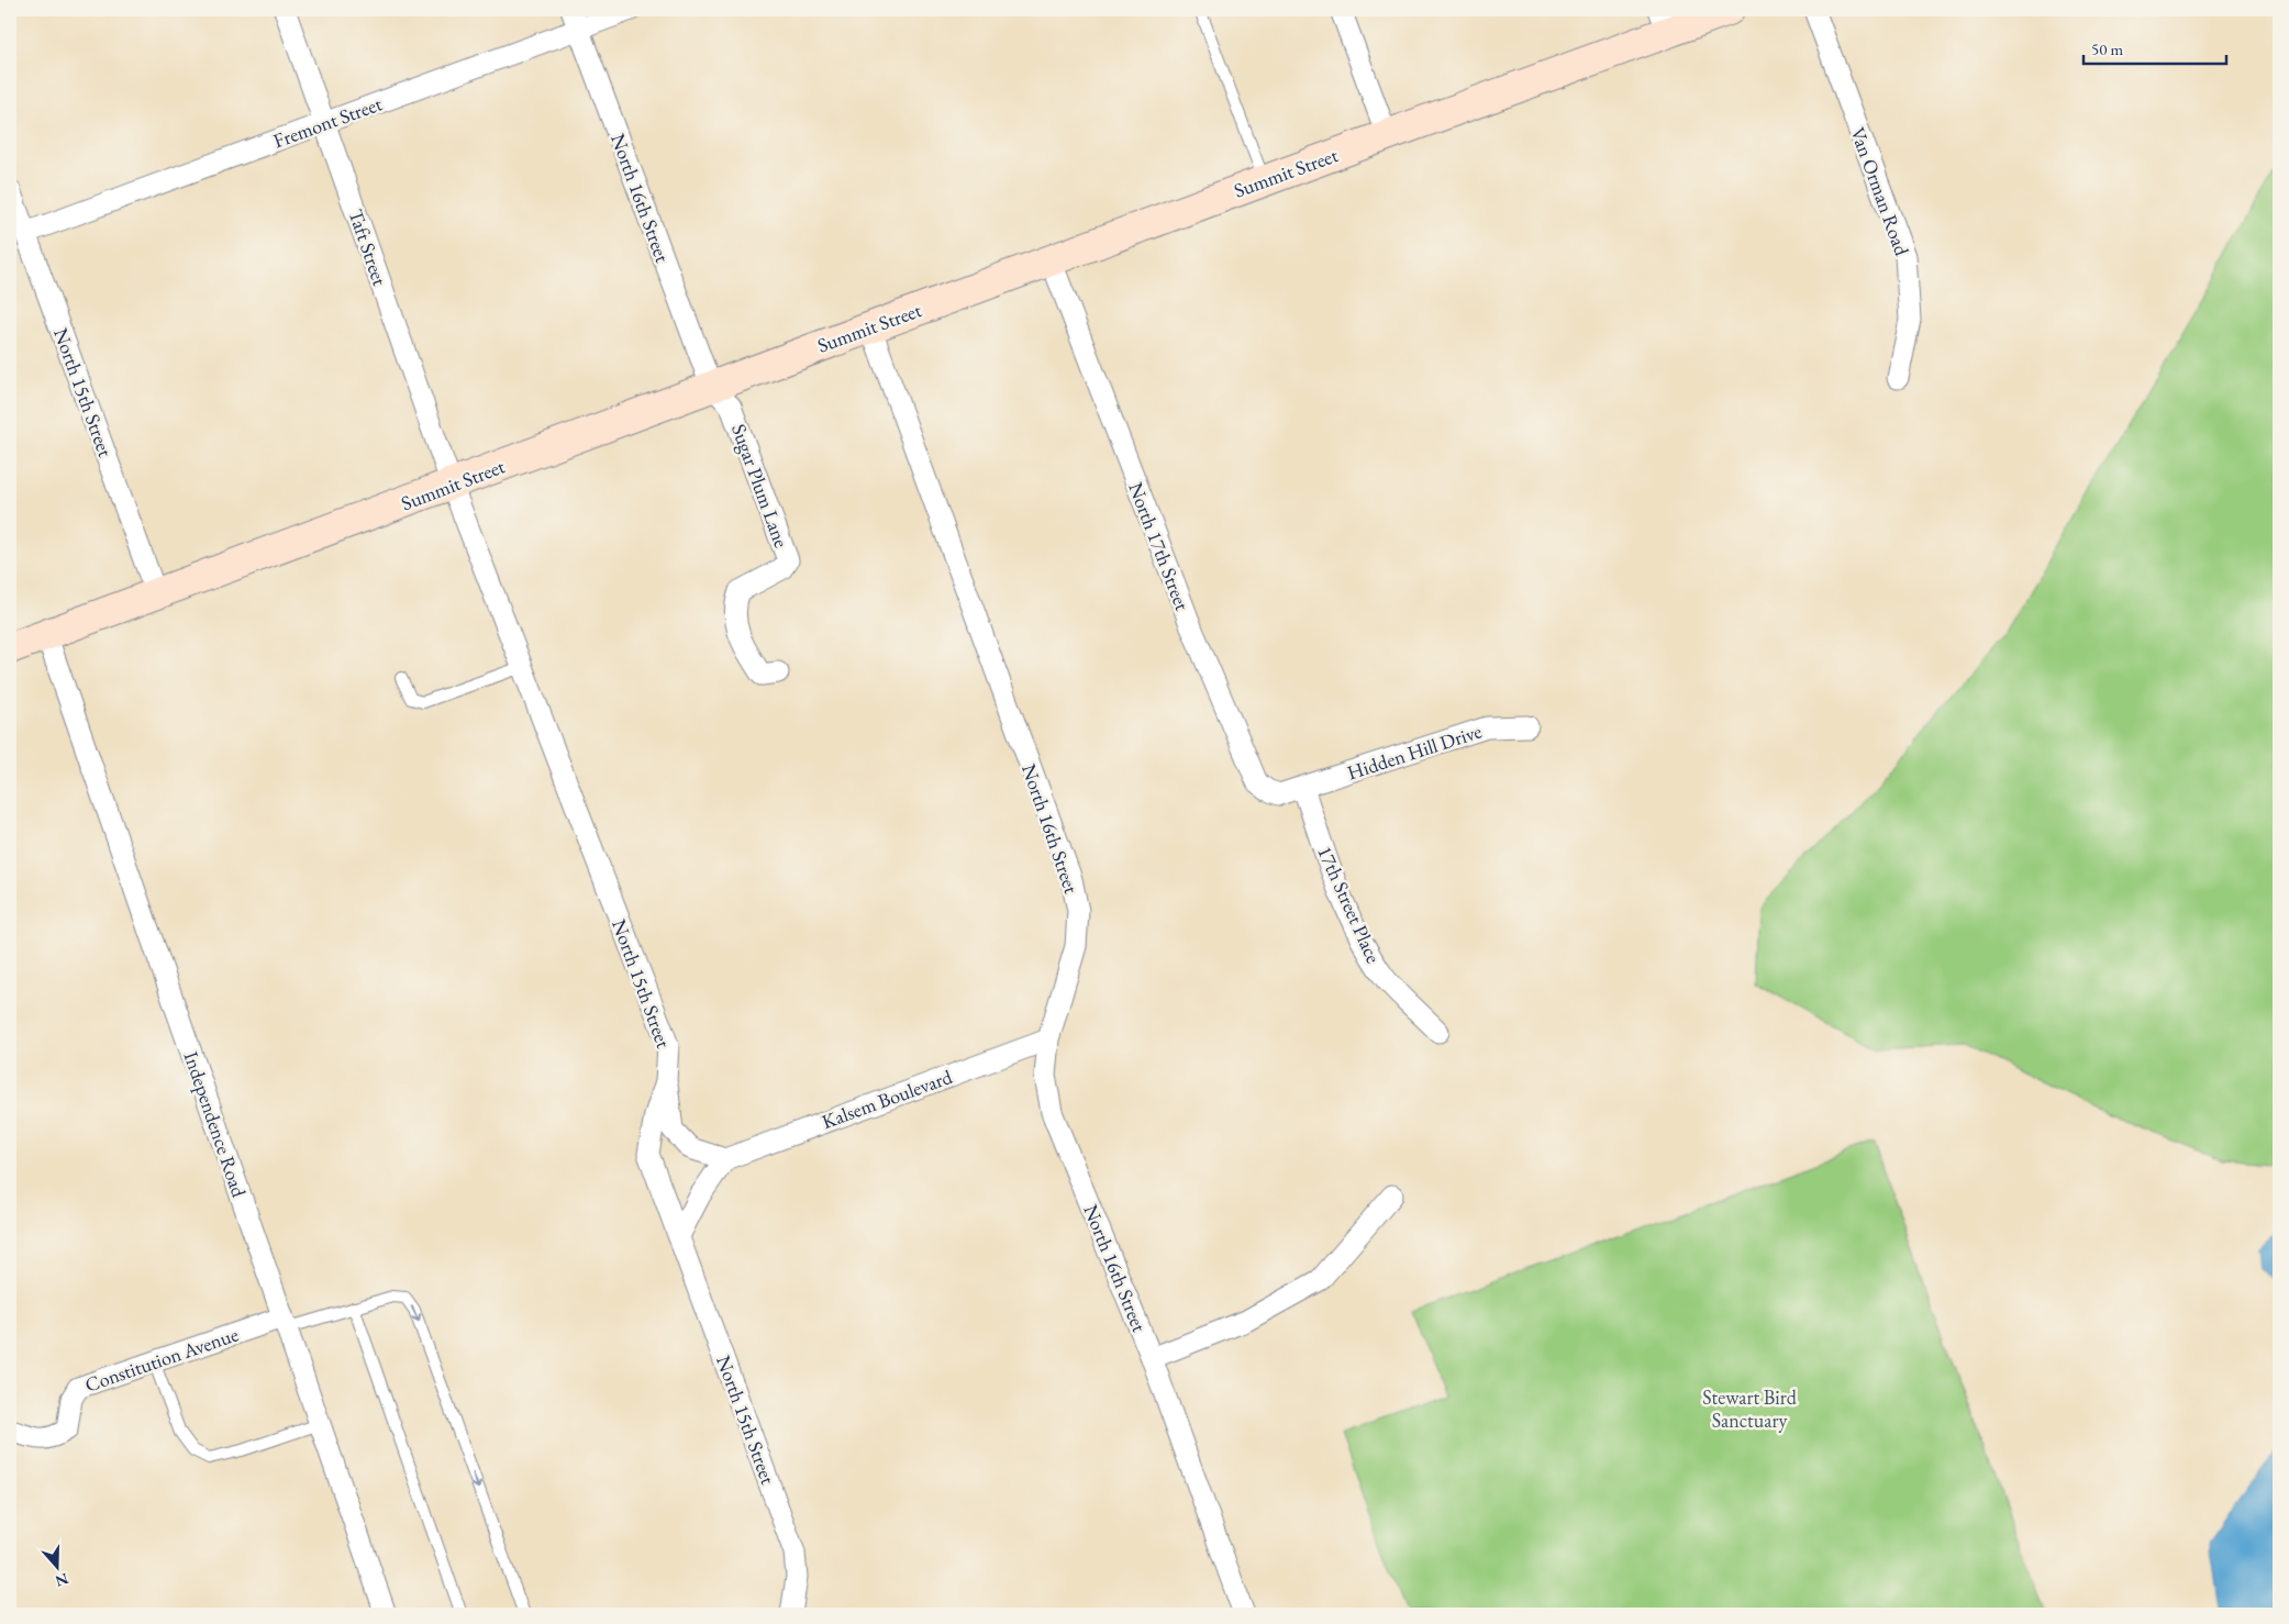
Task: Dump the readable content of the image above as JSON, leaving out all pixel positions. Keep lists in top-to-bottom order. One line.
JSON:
{"streets":{"main road":["Summit Street"],"street":["Fremont Street","Van Orman Road","North 16th Street","Taft Street","North 15th Street","Sugar Plum Lane","North 17th Street","Hidden Hill Drive","17th Street Place","Kalsem Boulevard","Independence Road","Constitution Avenue"]},"crossings":[["Fremont Street","North 16th Street"],["Fremont Street","Taft Street"],["Fremont Street","North 15th Street"],["Summit Street","North 16th Street"],["Summit Street","Taft Street"],["Summit Street","North 15th Street"],["Summit Street","Sugar Plum Lane"],["Summit Street","North 17th Street"],["Summit Street","Independence Road"],["North 16th Street","Sugar Plum Lane"],["North 16th Street","Kalsem Boulevard"],["Taft Street","North 15th Street"],["North 17th Street","Hidden Hill Drive"],["North 17th Street","17th Street Place"],["Hidden Hill Drive","17th Street Place"],["Independence Road","Constitution Avenue"]],"parks":["Stewart Bird Sanctuary"],"scale_bar":"50 m","north":"bottom"}
